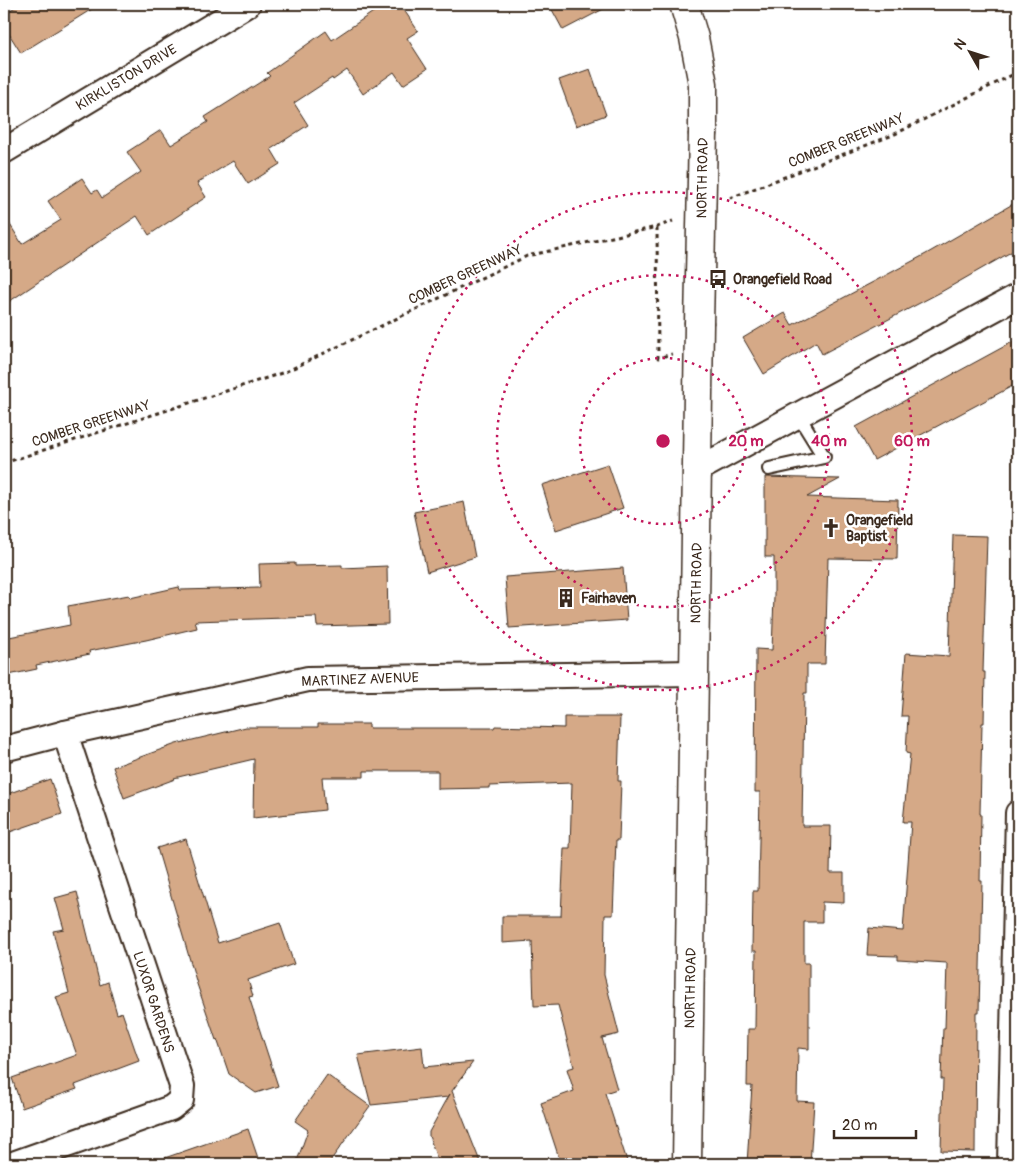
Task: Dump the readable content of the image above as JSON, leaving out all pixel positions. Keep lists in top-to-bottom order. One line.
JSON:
{"streets":{"street":["KIRKLISTON DRIVE","NORTH ROAD","MARTINEZ AVENUE","LUXOR GARDENS"],"path":["COMBER GREENWAY"]},"crossings":[["NORTH ROAD","MARTINEZ AVENUE"],["MARTINEZ AVENUE","LUXOR GARDENS"]],"places":{"bus stop":["Orangefield Road"],"church":["Orangefield Baptist"],"building":["Fairhaven"]},"scale_bar":"20 m","north":"top left","rings":["20 m","40 m","60 m"]}
